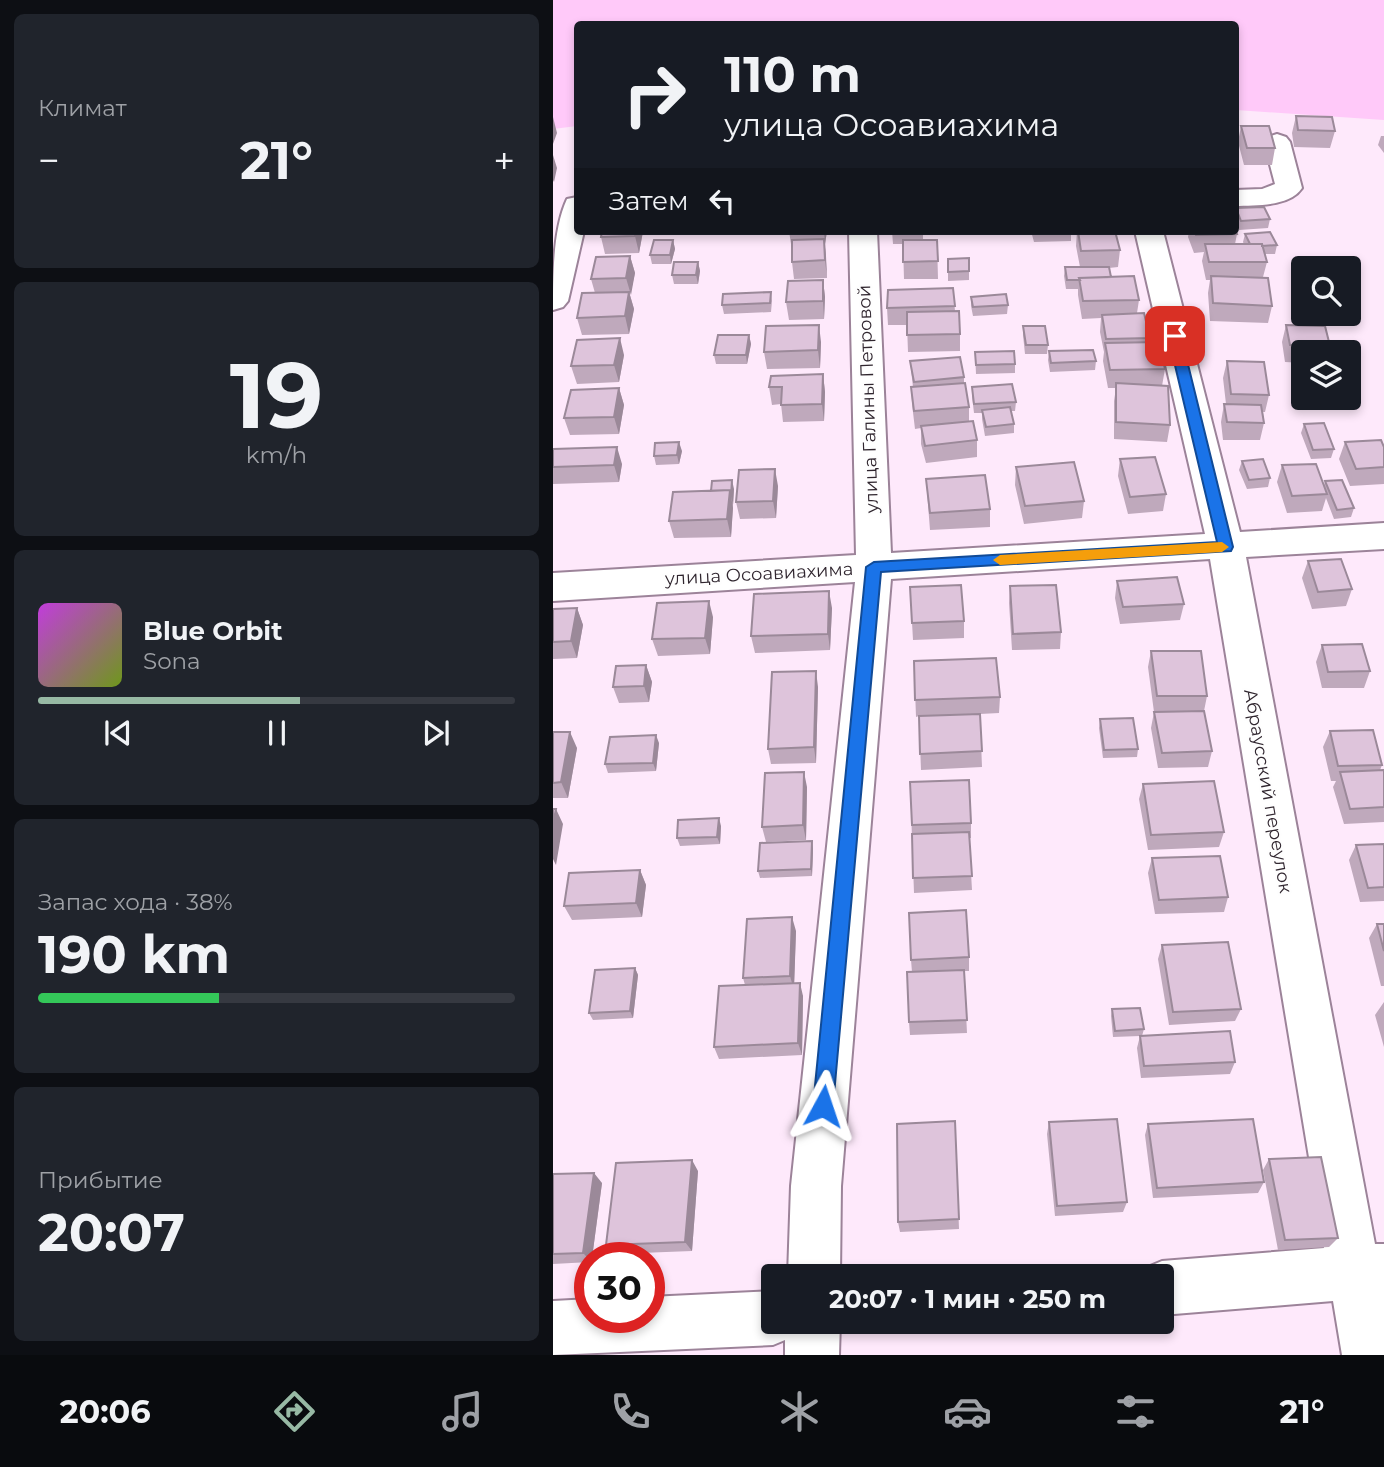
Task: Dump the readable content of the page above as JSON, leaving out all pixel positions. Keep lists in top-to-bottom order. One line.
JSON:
{"streets":{"street":["улица Галины Петровой","улица Осоавиахима","Абраусский переулок"]},"crossings":[["улица Галины Петровой","улица Осоавиахима"],["улица Осоавиахима","Абраусский переулок"]],"page":{"tile":["Климат",["19","km/h"],["Запас хода · 38%","190 km"],["Прибытие","20:07"]],"turn":["110 m","улица Осоавиахима"],"heat":["−","21°","+"],"then":"Затем","song":["Blue Orbit","Sona"],"limit":"30","trip":"20:07 · 1 мин · 250 m","tabs":["20:06","21°"]}}
